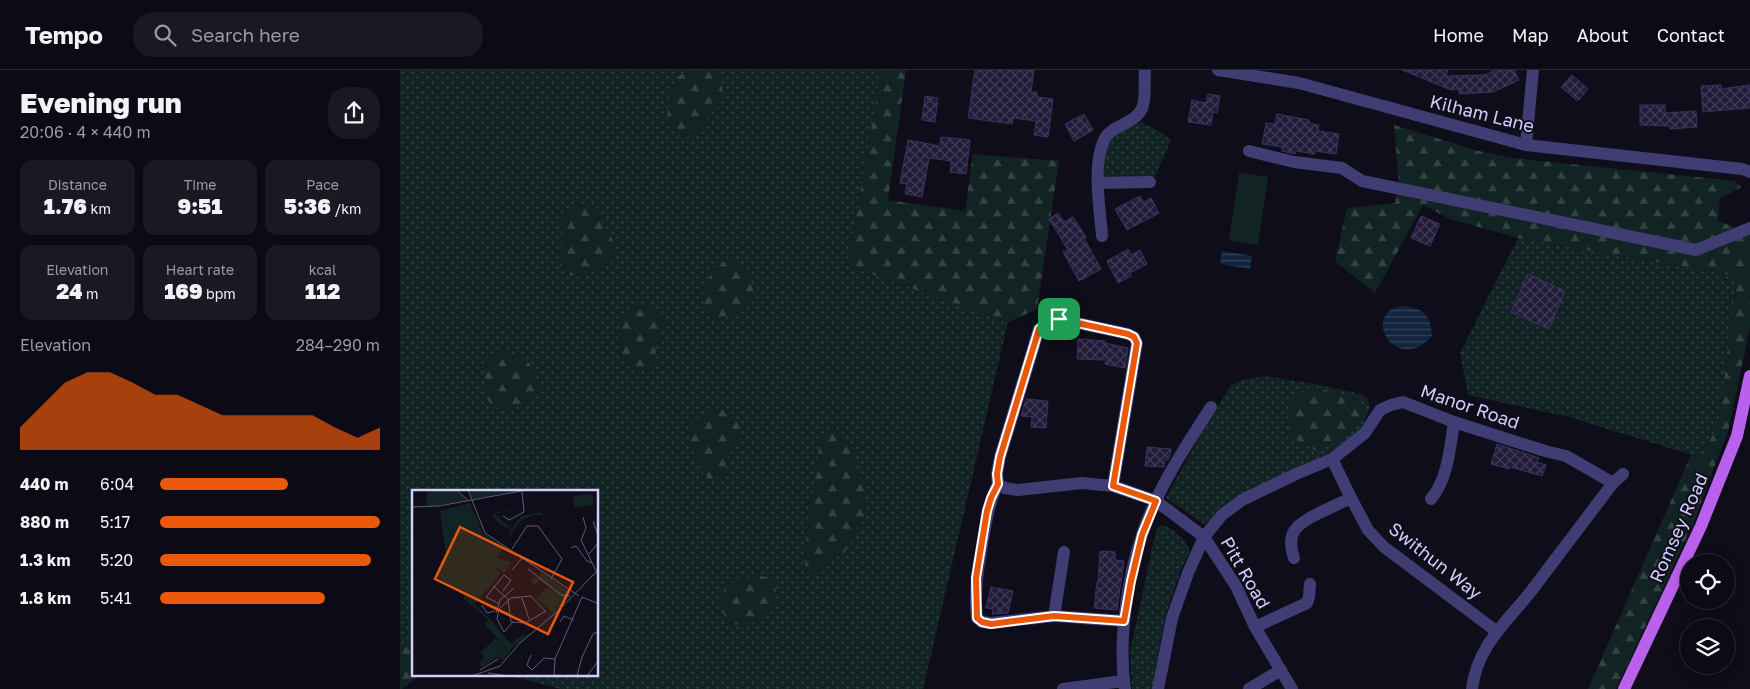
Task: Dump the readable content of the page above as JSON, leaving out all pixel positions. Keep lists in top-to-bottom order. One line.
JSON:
{"streets":{"main road":["Romsey Road"],"street":["Kilham Lane","Manor Road","Swithun Way","Pitt Road"]},"crossings":[["Manor Road","Swithun Way"],["Manor Road","Pitt Road"]],"page":{"header":"Tempo","search":"Search here","nav":["Home","Map","About","Contact"],"heading":["Evening run","20:06 · 4 × 440 m"],"stats":[["Distance","1.76 km"],["Time","9:51"],["Pace","5:36 /km"],["Elevation","24 m"],["Heart rate","169 bpm"],["kcal","112"]],"chart":["Elevation","284–290 m"],"list":[{"name":"440 m","note":"6:04"},{"name":"880 m","note":"5:17"},{"name":"1.3 km","note":"5:20"},{"name":"1.8 km","note":"5:41"}]}}
